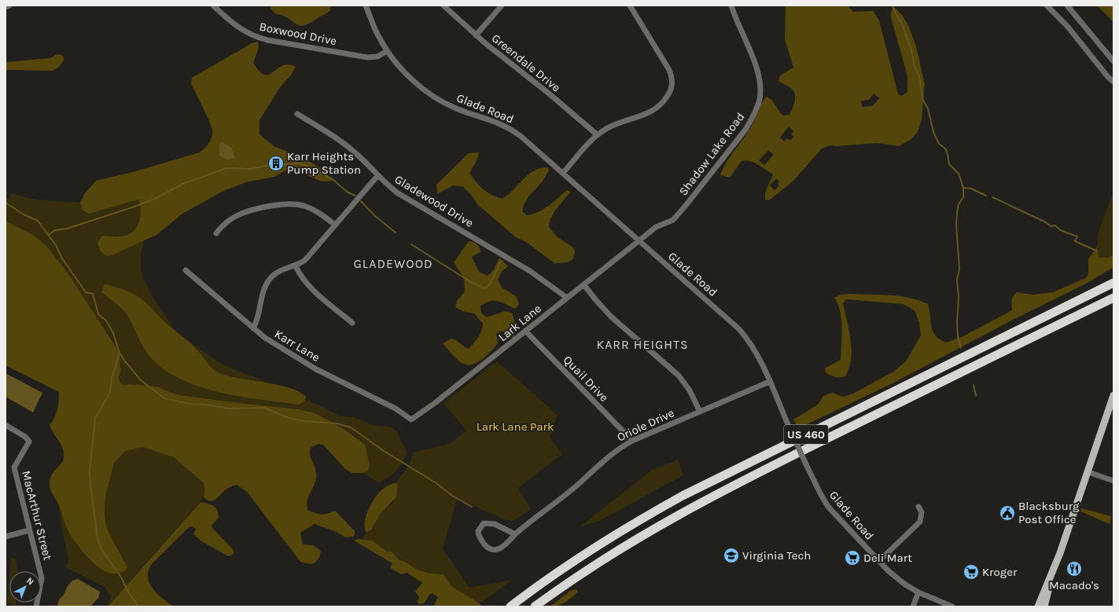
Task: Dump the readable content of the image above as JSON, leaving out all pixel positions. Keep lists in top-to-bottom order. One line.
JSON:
{"streets":{"highway":["US 460"],"street":["Boxwood Drive","Greendale Drive","Glade Road","Shadow Lake Road","Gladewood Drive","Lark Lane","Karr Lane","Quail Drive","Oriole Drive","MacArthur Street"]},"crossings":[["Boxwood Drive","Glade Road"],["Glade Road","Shadow Lake Road"],["Glade Road","Lark Lane"],["Glade Road","Oriole Drive"],["Shadow Lake Road","Lark Lane"],["Gladewood Drive","Lark Lane"],["Lark Lane","Karr Lane"],["Lark Lane","Quail Drive"],["Quail Drive","Oriole Drive"]],"districts":["GLADEWOOD","KARR HEIGHTS"],"parks":["Lark Lane Park"],"places":{"building":["Karr Heights Pump Station"],"public building":["Blacksburg Post Office"],"school or university":["Virginia Tech"],"supermarket":["Deli Mart","Kroger"],"restaurant":["Macado's"]},"north":"top right"}
